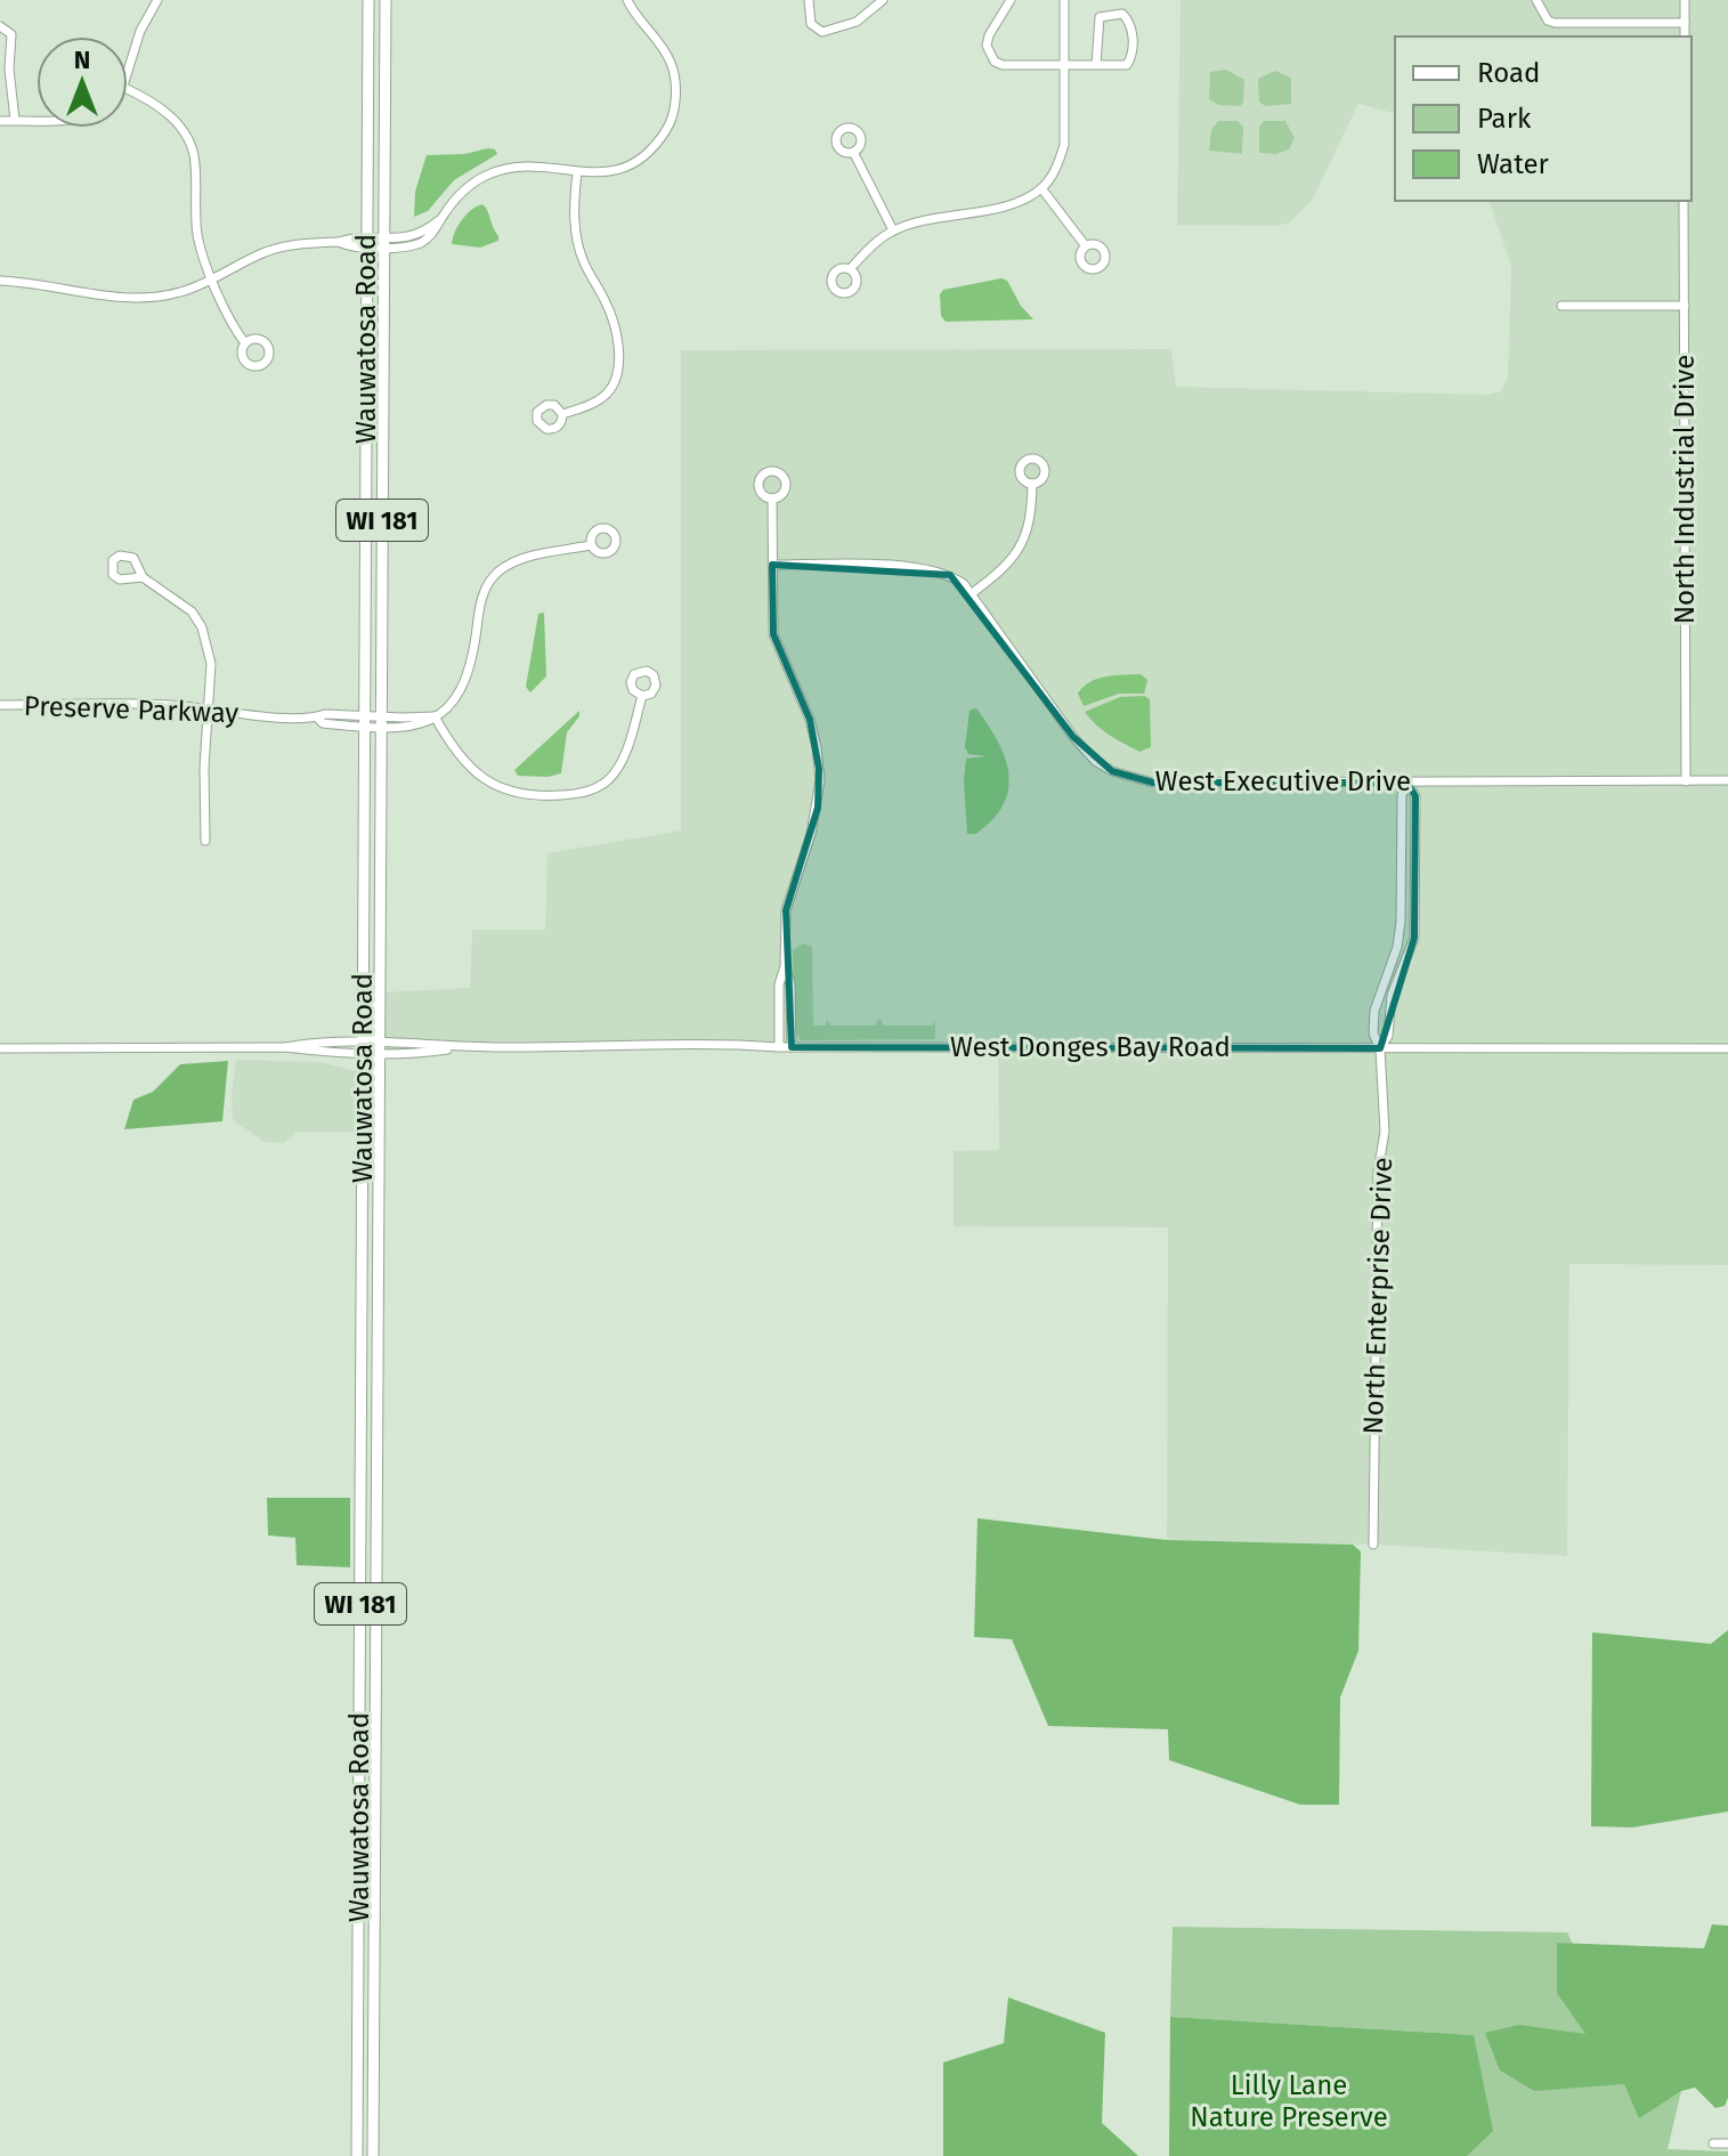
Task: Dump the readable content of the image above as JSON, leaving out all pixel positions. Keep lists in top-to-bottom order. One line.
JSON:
{"streets":{"main road":["Wauwatosa Road","WI 181"],"street":["North Industrial Drive","Preserve Parkway","West Executive Drive","West Donges Bay Road","North Enterprise Drive"]},"crossings":[["Wauwatosa Road","Preserve Parkway"],["Wauwatosa Road","West Donges Bay Road"],["North Industrial Drive","West Executive Drive"],["West Executive Drive","North Enterprise Drive"],["West Donges Bay Road","North Enterprise Drive"]],"parks":["Lilly Lane Nature Preserve"],"legend":["Road","Park","Water"],"north":"top"}
